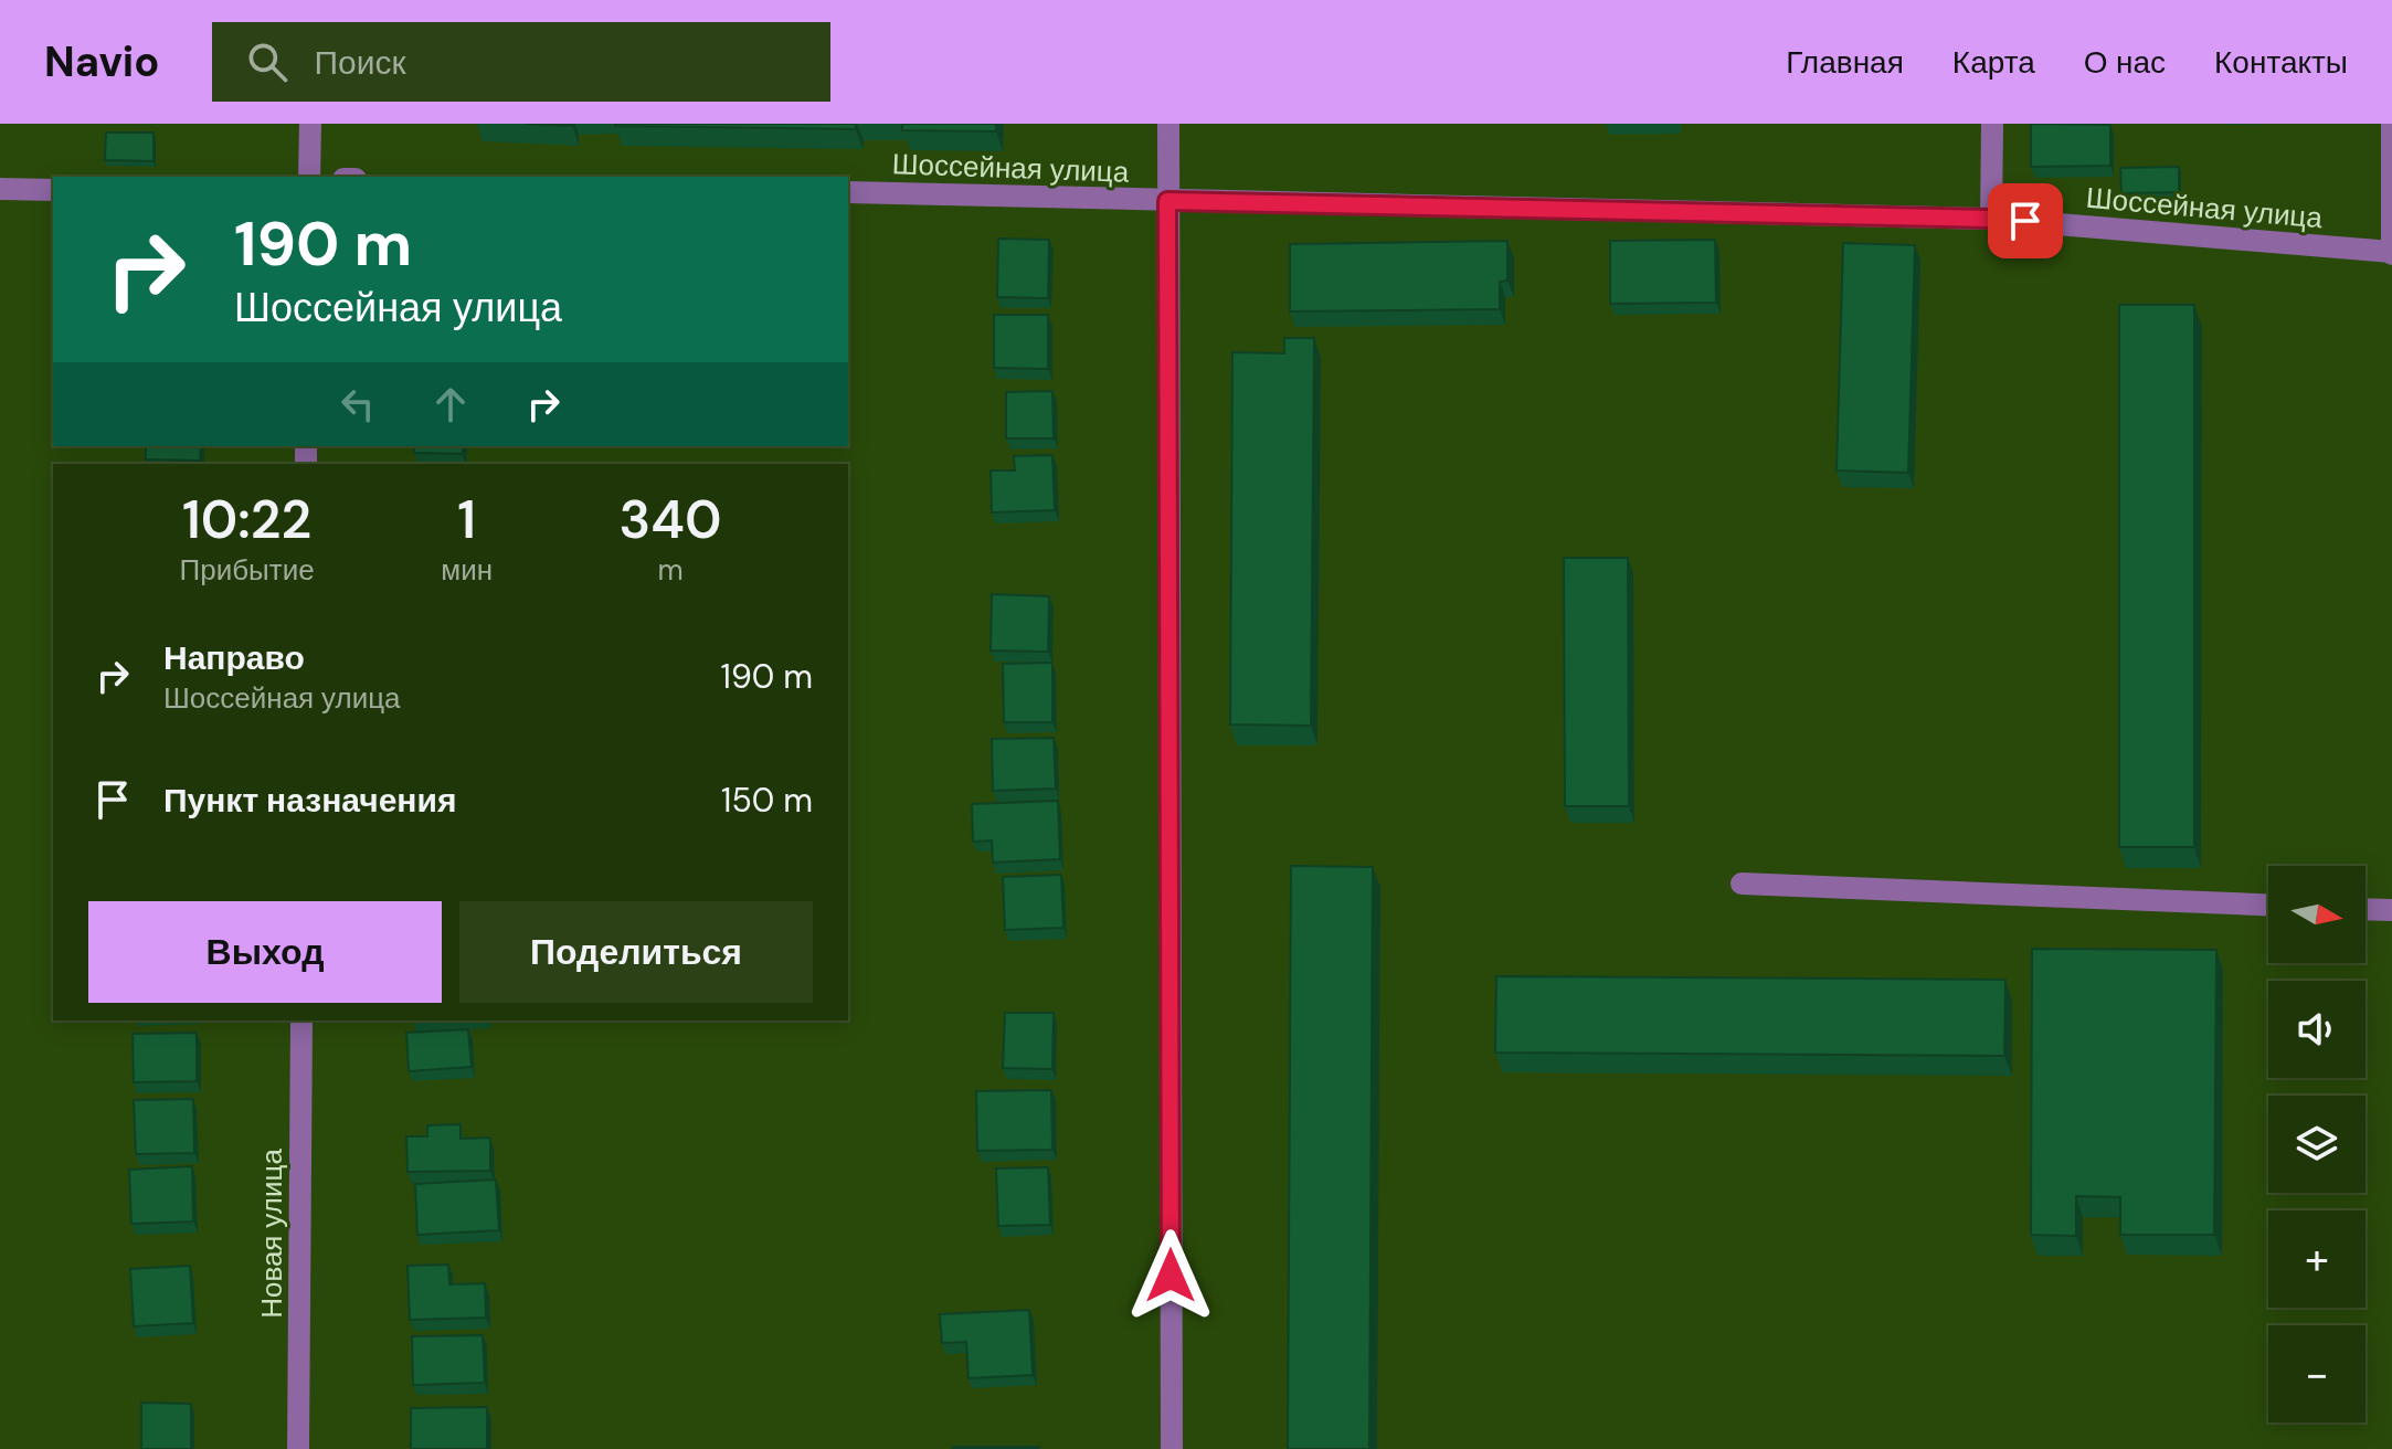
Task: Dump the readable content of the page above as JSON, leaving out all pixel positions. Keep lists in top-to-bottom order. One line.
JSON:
{"streets":{"street":["Шоссейная улица","Новая улица"]},"north":"right","page":{"header":"Navio","search":"Поиск","nav":["Главная","Карта","О нас","Контакты"],"turn":["190 m","Шоссейная улица"],"eta":["10:22","Прибытие","1","мин","340","m"],"list":[{"name":"Направо","note":"Шоссейная улица","value":"190 m"},{"name":"Пункт назначения","value":"150 m"}],"map_buttons":["+","−"],"buttons":["Выход","Поделиться"]}}
